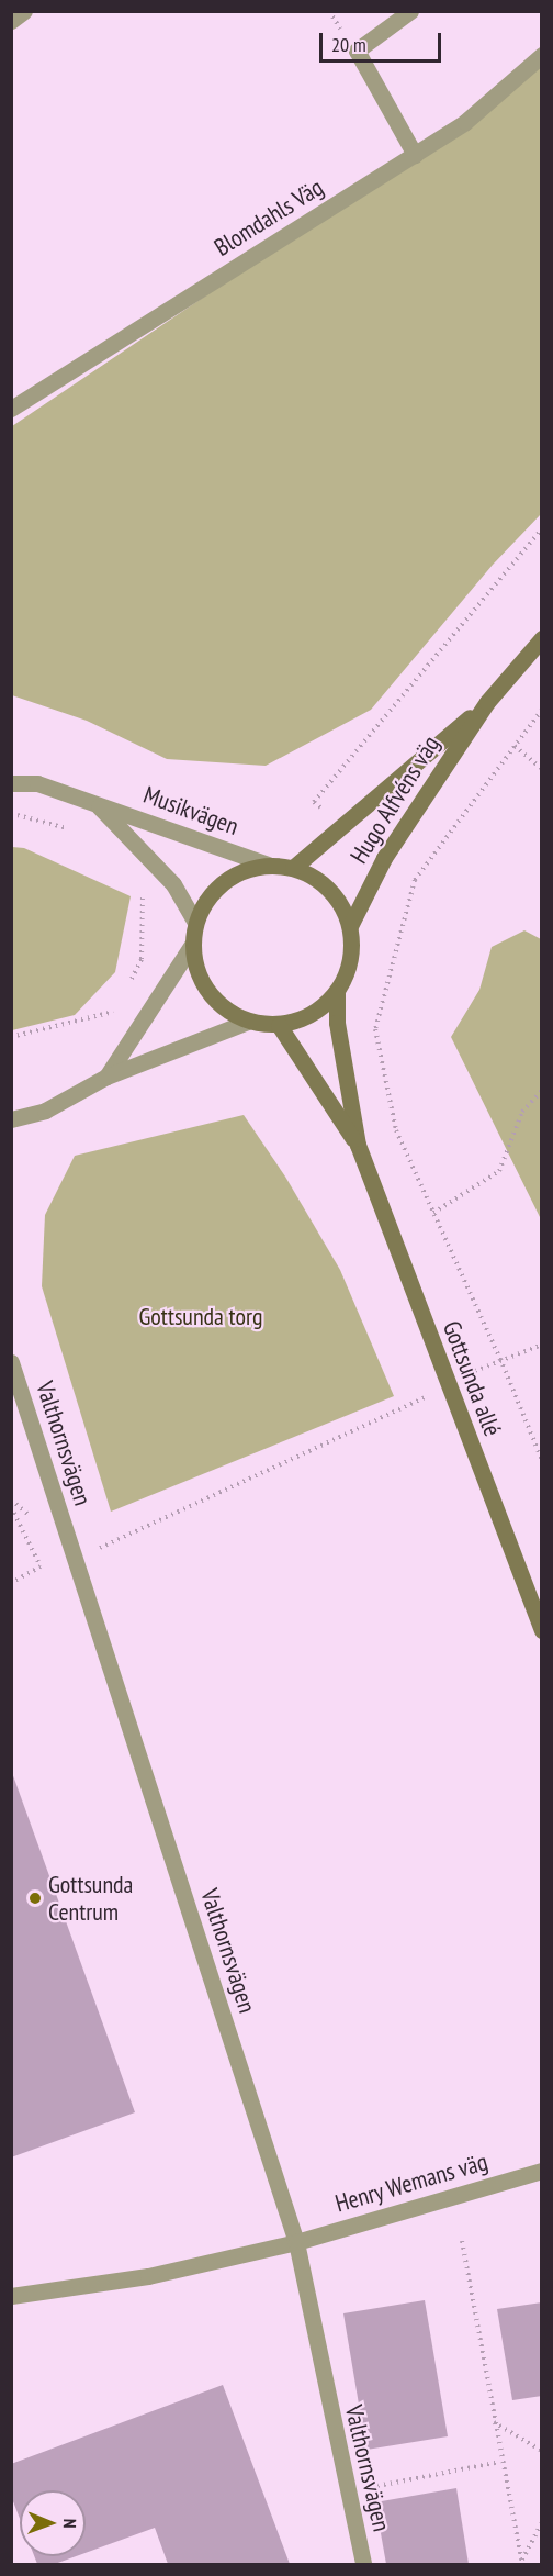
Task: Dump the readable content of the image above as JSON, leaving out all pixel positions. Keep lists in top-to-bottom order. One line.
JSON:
{"streets":{"street":["Blomdahls Väg","Hugo Alfvéns väg","Musikvägen","Gottsunda allé","Valthornsvägen","Henry Wemans väg"]},"crossings":[["Hugo Alfvéns väg","Musikvägen"],["Hugo Alfvéns väg","Gottsunda allé"],["Musikvägen","Gottsunda allé"],["Valthornsvägen","Henry Wemans väg"]],"parks":["Gottsunda torg"],"places":["Gottsunda Centrum"],"scale_bar":"20 m","north":"right"}
